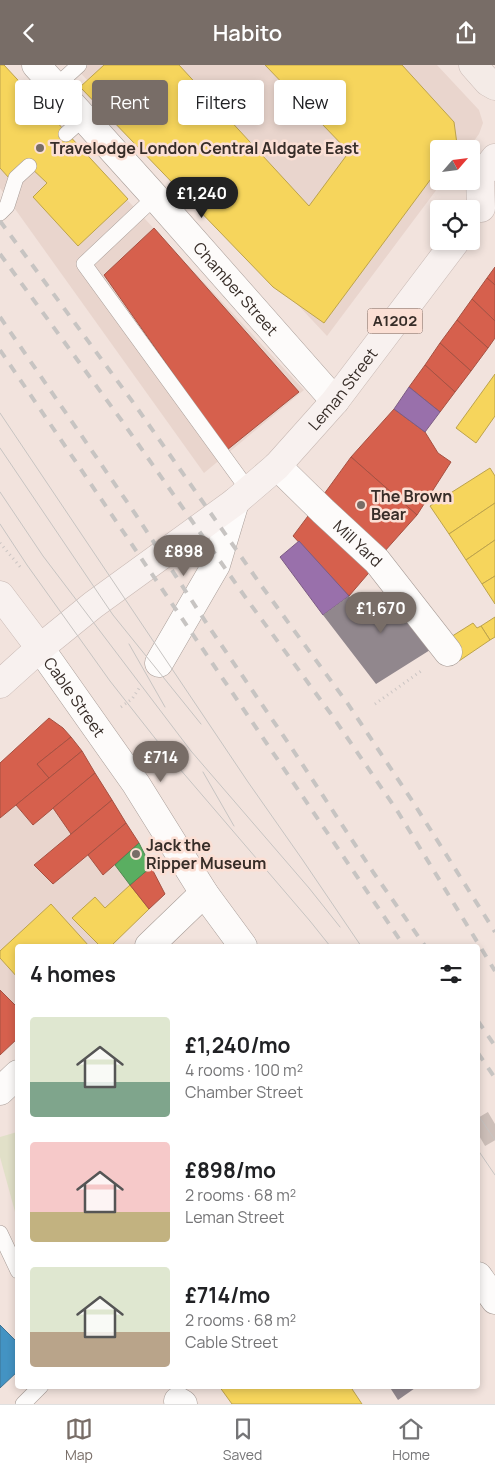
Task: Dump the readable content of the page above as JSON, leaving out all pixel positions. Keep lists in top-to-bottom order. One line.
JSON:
{"streets":{"main road":["A1202","Leman Street"],"street":["Chamber Street","Mill Yard","Cable Street"]},"crossings":[["Chamber Street","Leman Street"],["A1202","Leman Street"],["A1202","Cable Street"],["Leman Street","Mill Yard"],["Leman Street","Cable Street"]],"places":["Travelodge London Central Aldgate East","The Brown Bear","Jack the Ripper Museum"],"north":"top right","page":{"header":"Habito","chip":["Buy","Rent","Filters","New"],"price":["£1,240","£898","£1,670","£714"],"heading":"4 homes","list":[{"name":"£1,240/mo","note":"4 rooms · 100 m² · Chamber Street"},{"name":"£898/mo","note":"2 rooms · 68 m² · Leman Street"},{"name":"£714/mo","note":"2 rooms · 68 m² · Cable Street"}],"tabs":["Map","Saved","Home"]}}
